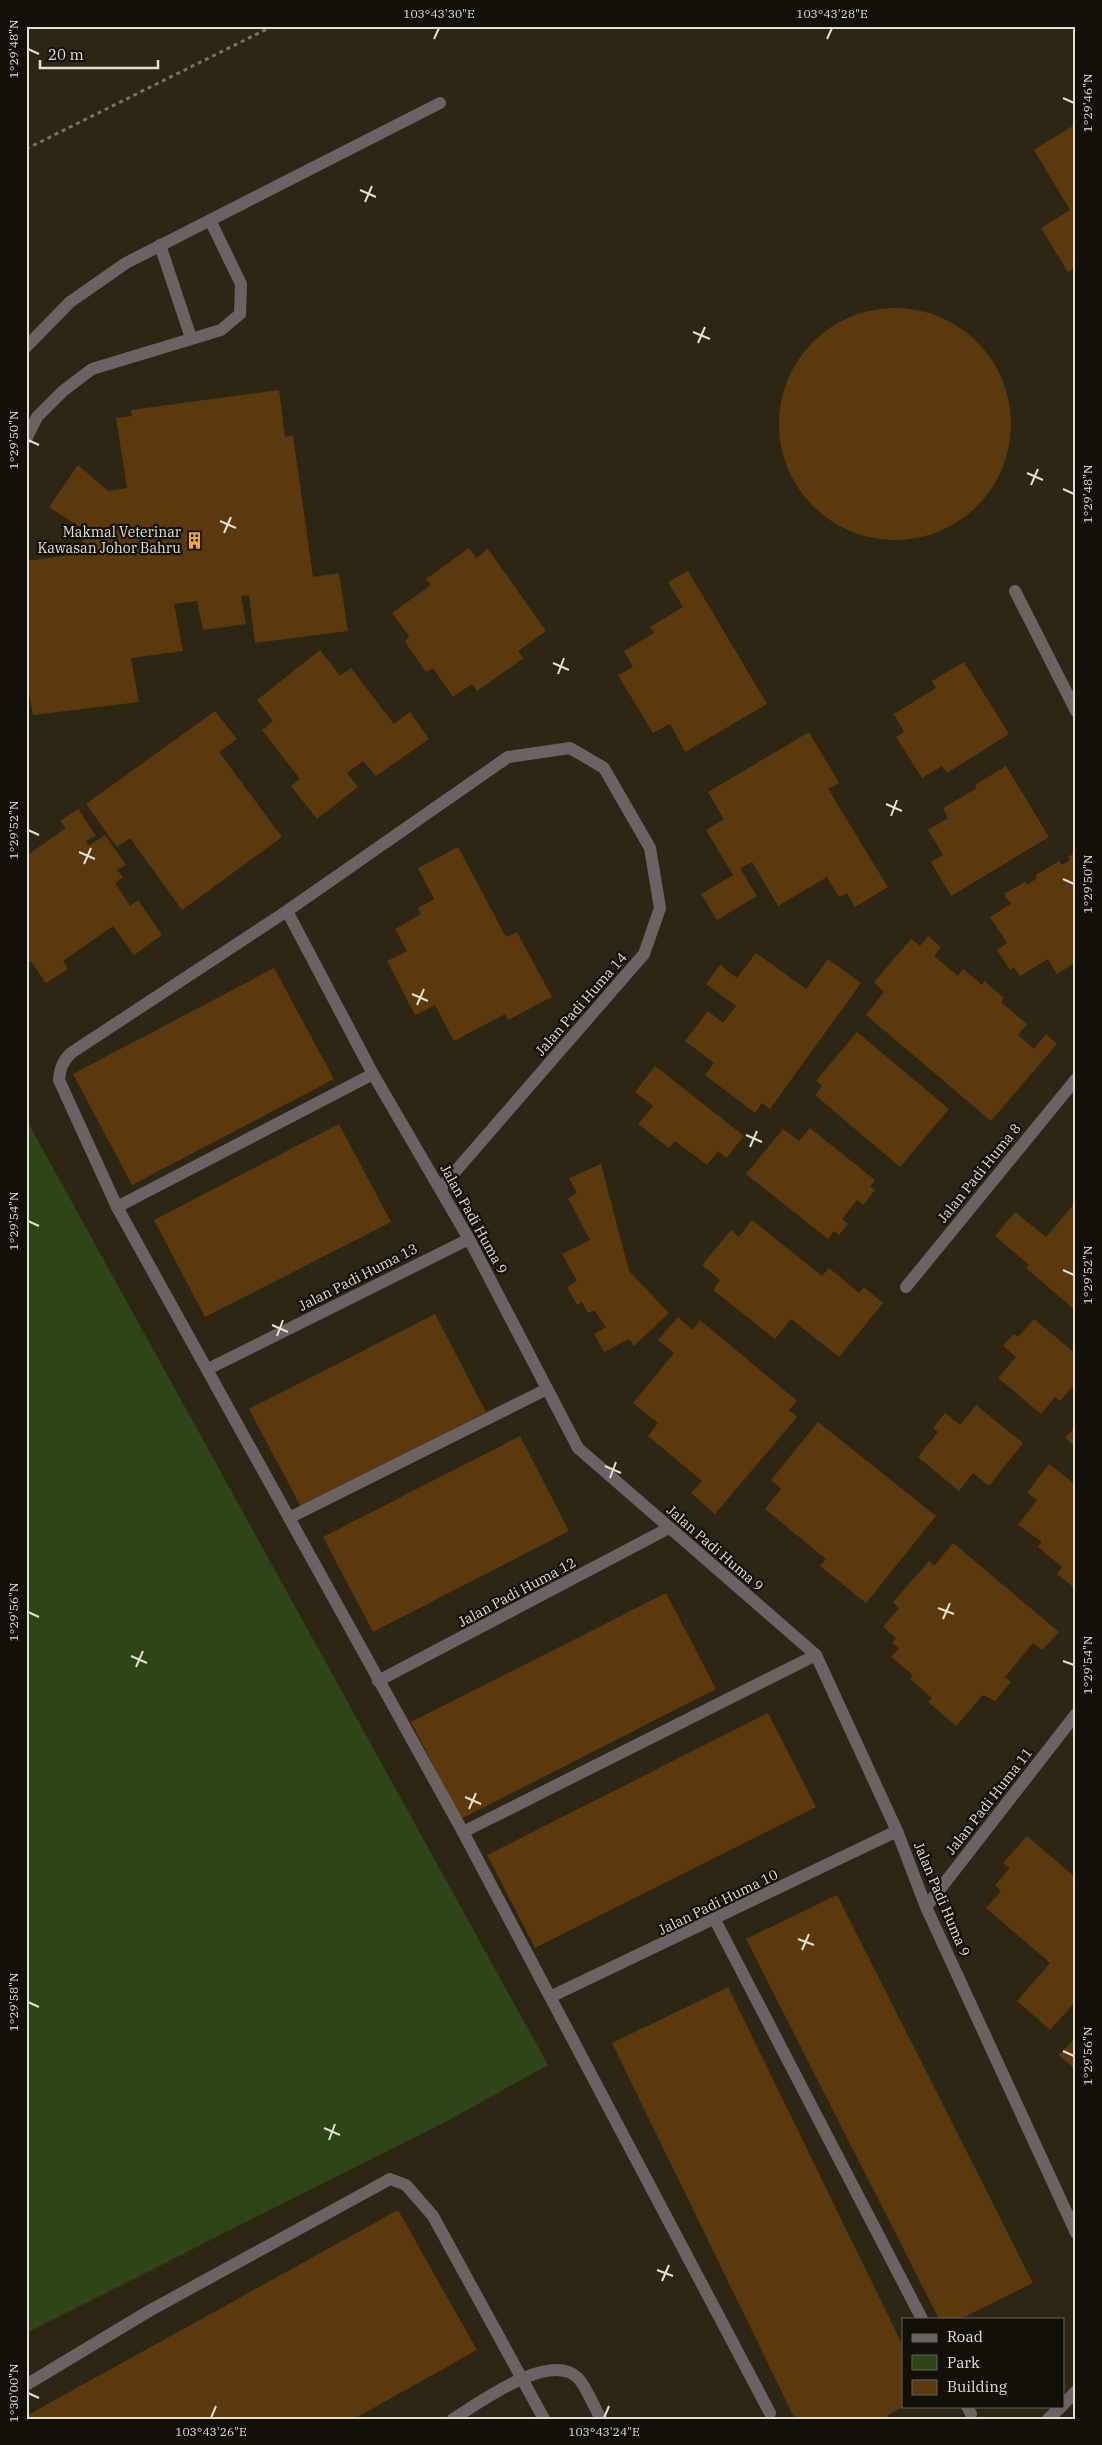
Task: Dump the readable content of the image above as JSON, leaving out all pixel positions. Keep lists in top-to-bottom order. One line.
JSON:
{"streets":{"street":["Jalan Padi Huma 14","Jalan Padi Huma 8","Jalan Padi Huma 9","Jalan Padi Huma 13","Jalan Padi Huma 12","Jalan Padi Huma 11","Jalan Padi Huma 10"]},"crossings":[["Jalan Padi Huma 14","Jalan Padi Huma 9"],["Jalan Padi Huma 9","Jalan Padi Huma 13"],["Jalan Padi Huma 9","Jalan Padi Huma 12"],["Jalan Padi Huma 9","Jalan Padi Huma 11"],["Jalan Padi Huma 9","Jalan Padi Huma 10"]],"places":{"building":["Makmal Veterinar Kawasan Johor Bahru"]},"legend":["Road","Park","Building"],"scale_bar":"20 m","coordinates":["103°43'30\"E","103°43'28\"E","1°29'48\"N","1°29'46\"N","1°29'50\"N","1°29'52\"N","1°29'54\"N","1°29'56\"N","1°29'58\"N","1°30'00\"N","103°43'26\"E","103°43'24\"E"]}
